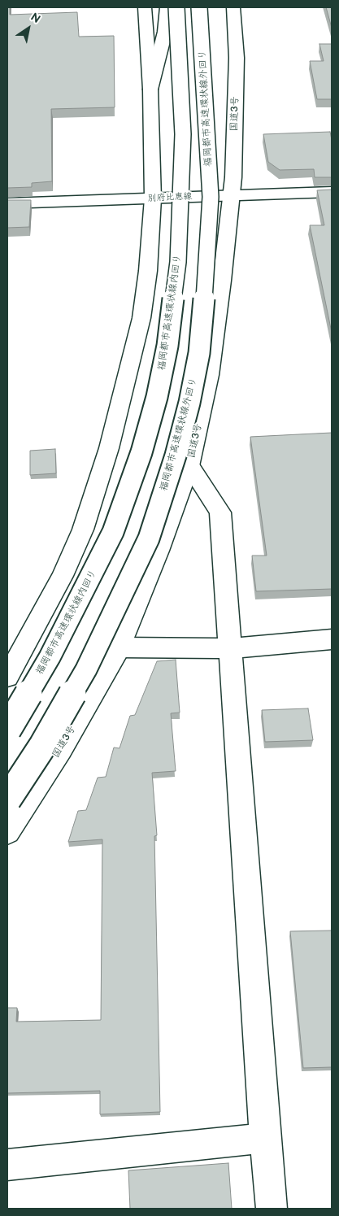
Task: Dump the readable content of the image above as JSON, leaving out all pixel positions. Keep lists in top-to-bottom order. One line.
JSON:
{"streets":{"main road":["福岡都市高速環状線外回り","国道3号","別府比恵線","福岡都市高速環状線内回り"]},"crossings":[["国道3号","別府比恵線"]],"north":"top right"}
